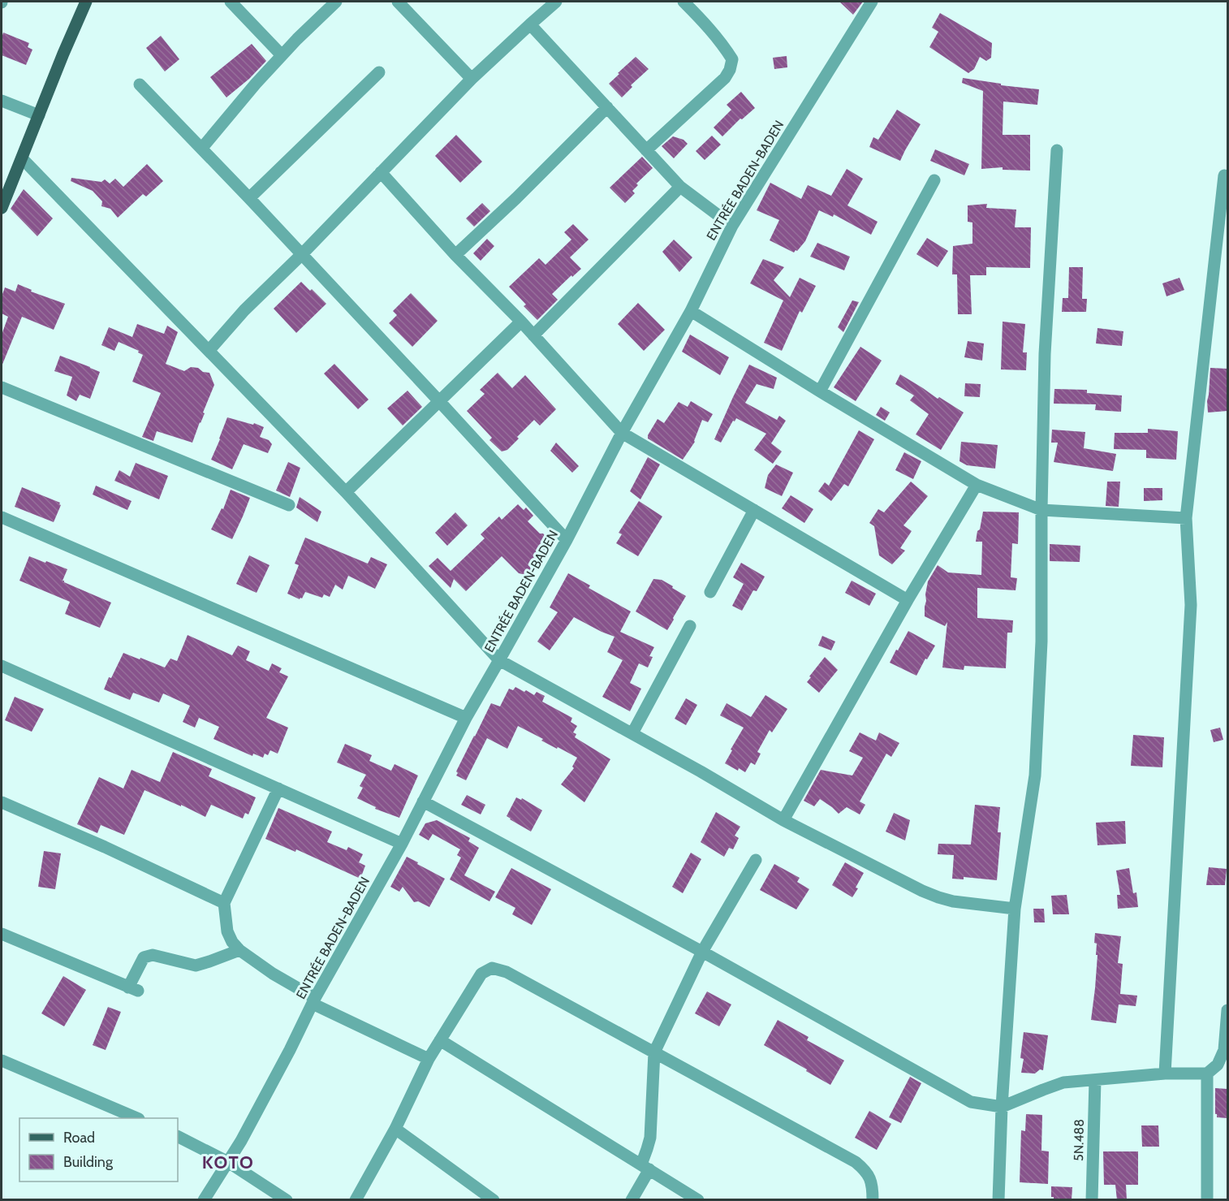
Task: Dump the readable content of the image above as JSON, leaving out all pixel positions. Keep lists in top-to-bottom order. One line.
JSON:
{"streets":{"street":["ENTRÉE BADEN-BADEN","5N.488"]},"districts":["KOTO"],"legend":["Road","Building"]}
